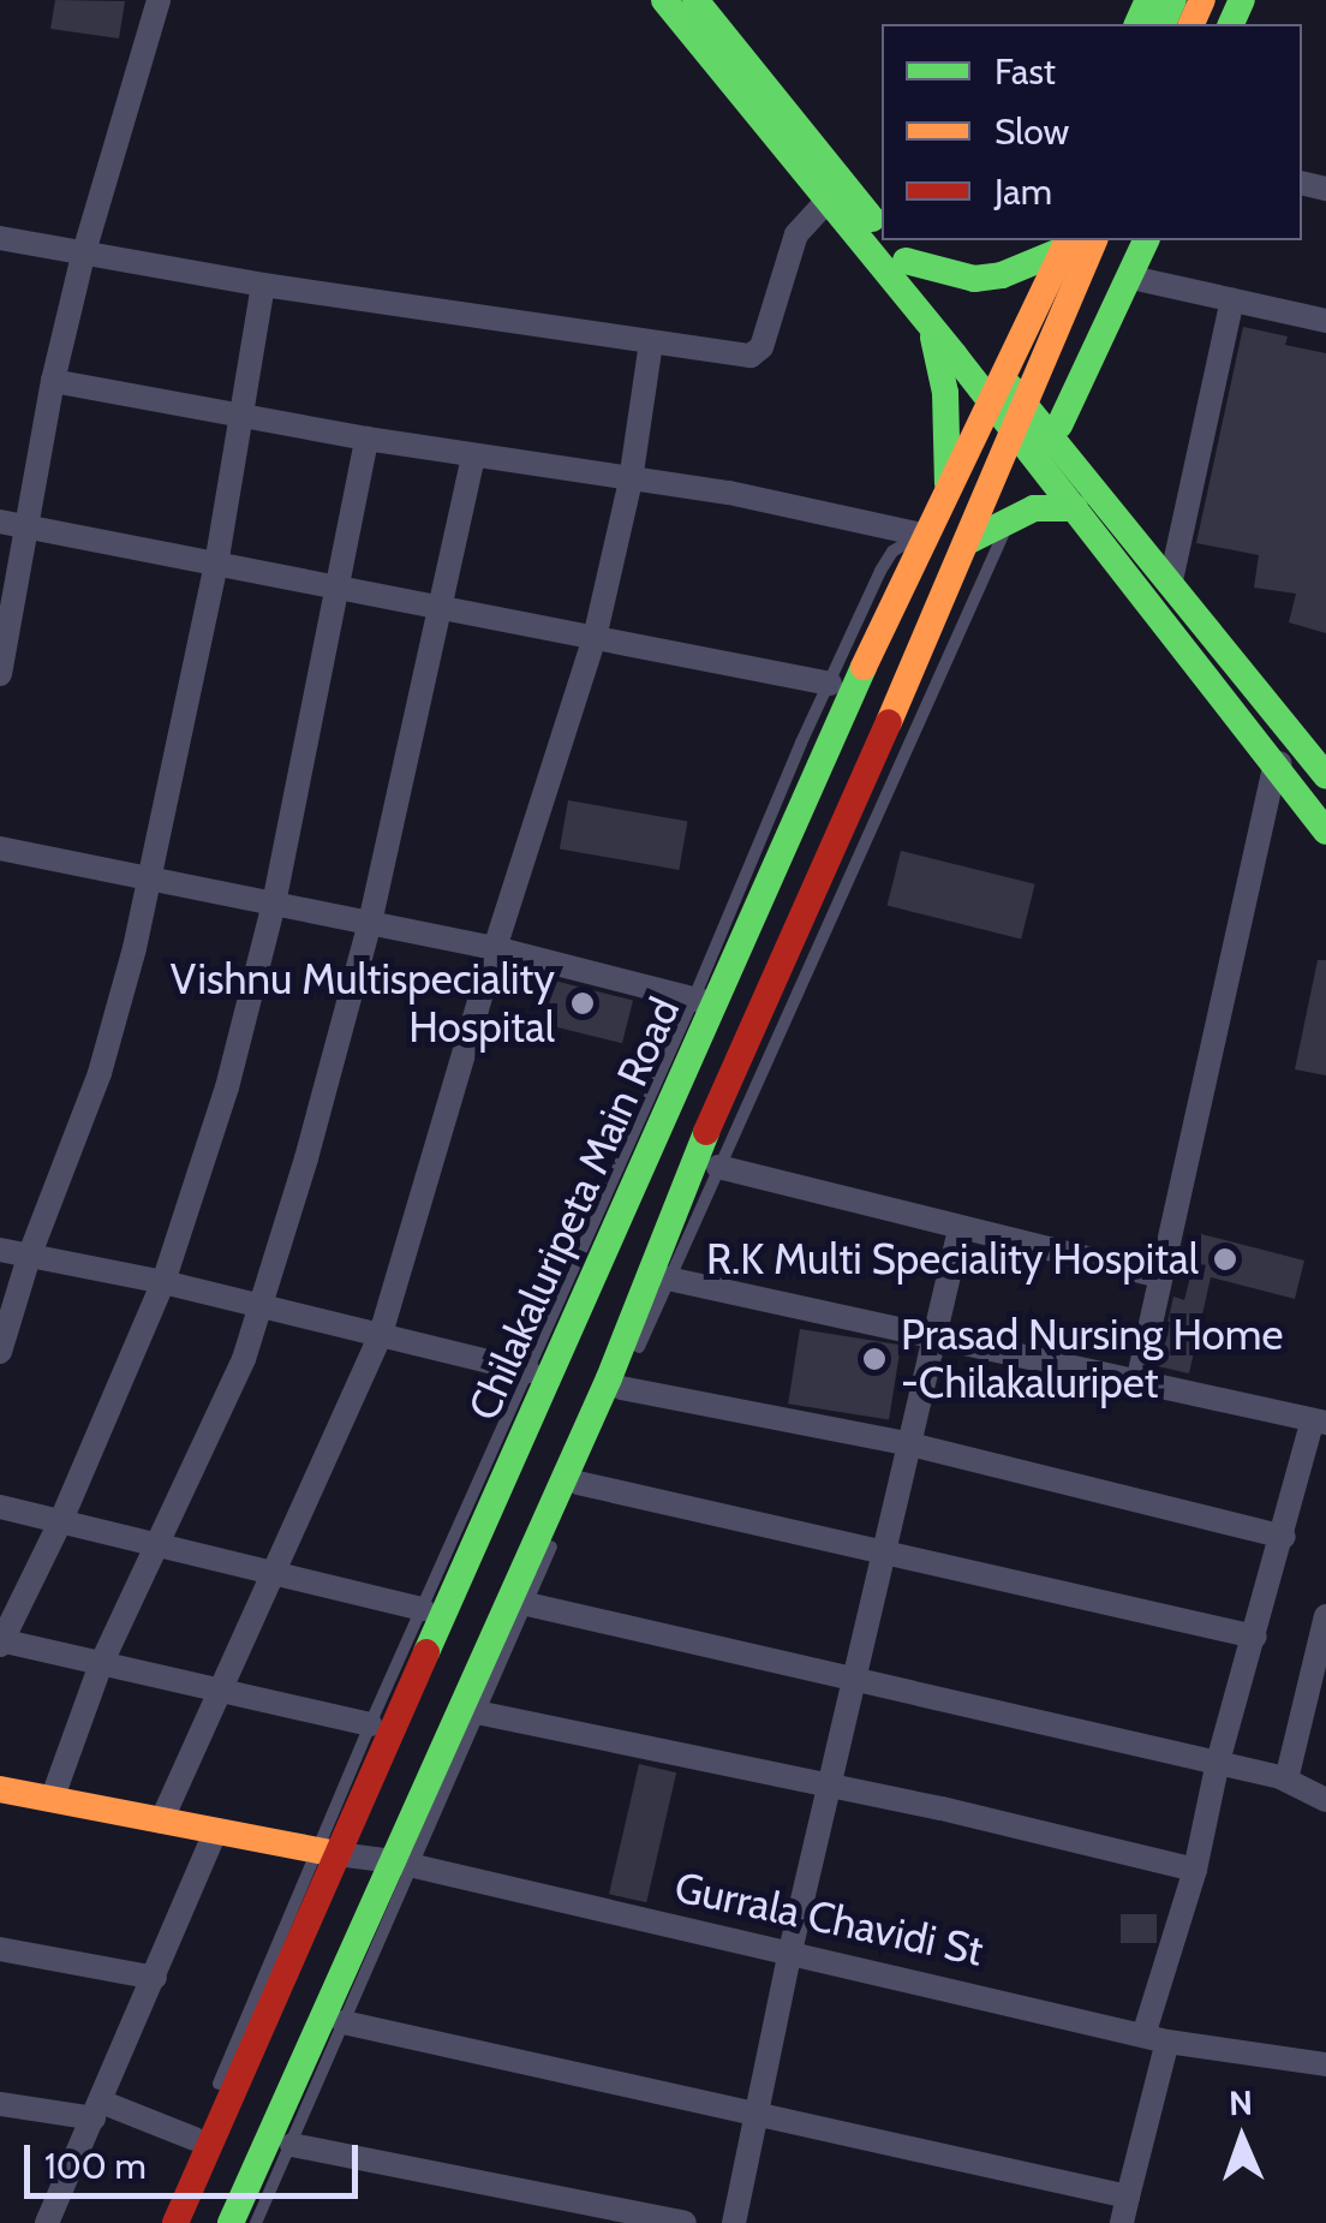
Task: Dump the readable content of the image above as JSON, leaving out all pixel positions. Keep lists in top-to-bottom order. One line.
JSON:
{"streets":{"main road":["Chilakaluripeta Main Road"],"street":["Gurrala Chavidi St"]},"crossings":[["Chilakaluripeta Main Road","Gurrala Chavidi St"]],"places":["Vishnu Multispeciality Hospital","R.K Multi Speciality Hospital","Prasad Nursing Home -Chilakaluripet"],"legend":["Fast","Slow","Jam"],"scale_bar":"100 m","north":"top"}
